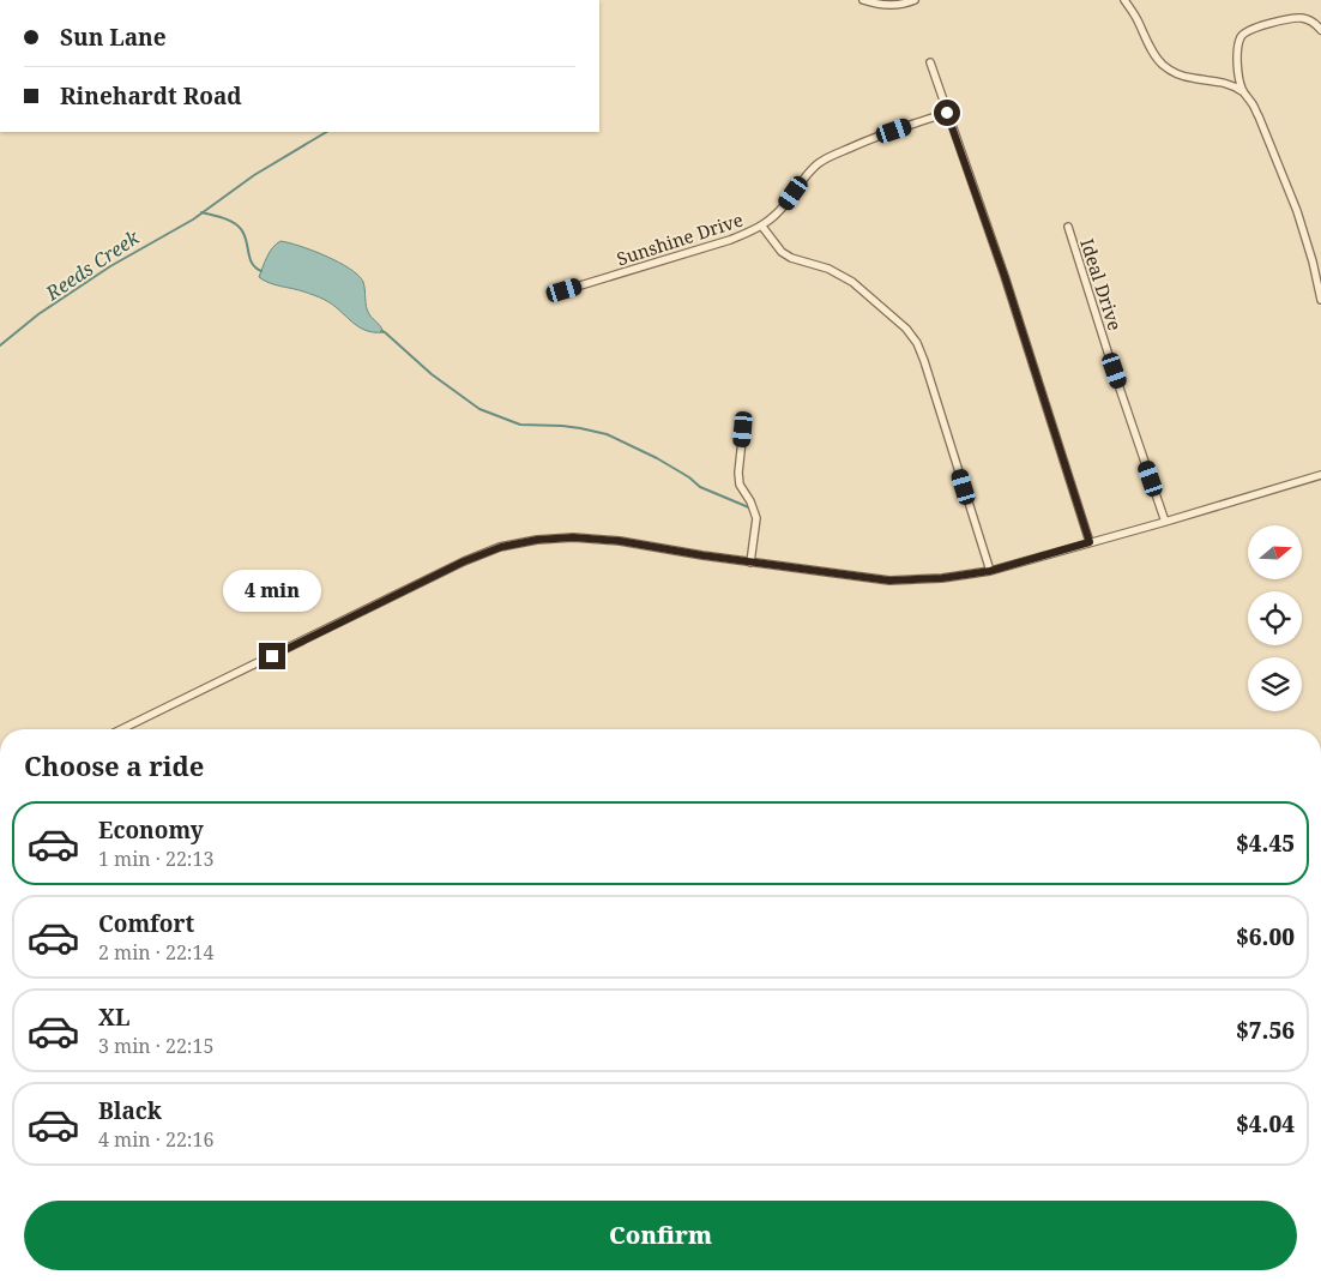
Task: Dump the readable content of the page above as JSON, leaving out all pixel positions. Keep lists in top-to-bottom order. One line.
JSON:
{"streets":{"street":["Sunshine Drive","Ideal Drive"]},"water":["Reeds Creek"],"north":"right","page":{"banner":["Sun Lane","Rinehardt Road"],"bubble":"4 min","heading":"Choose a ride","list":[{"name":"Economy","note":"1 min · 22:13","value":"$4.45"},{"name":"Comfort","note":"2 min · 22:14","value":"$6.00"},{"name":"XL","note":"3 min · 22:15","value":"$7.56"},{"name":"Black","note":"4 min · 22:16","value":"$4.04"}],"buttons":"Confirm"}}
